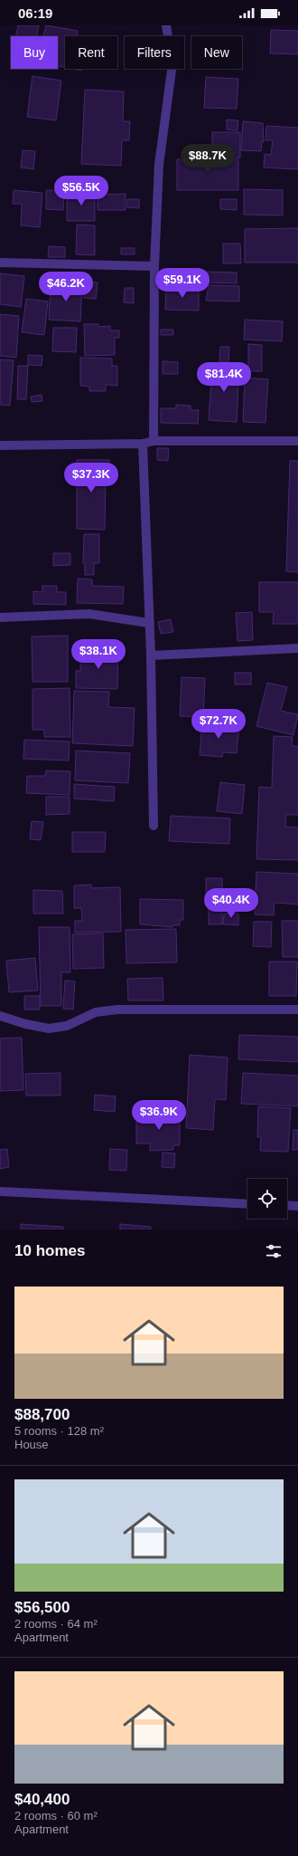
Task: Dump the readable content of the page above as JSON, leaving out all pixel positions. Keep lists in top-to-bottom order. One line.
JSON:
{"page":{"status":"06:19","chip":["Buy","Rent","Filters","New"],"price":["$88.7K","$56.5K","$59.1K","$46.2K","$81.4K","$37.3K","$38.1K","$72.7K","$40.4K","$36.9K"],"heading":"10 homes","list":[{"name":"$88,700","note":"5 rooms · 128 m² · House"},{"name":"$56,500","note":"2 rooms · 64 m² · Apartment"},{"name":"$40,400","note":"2 rooms · 60 m² · Apartment"}]}}
